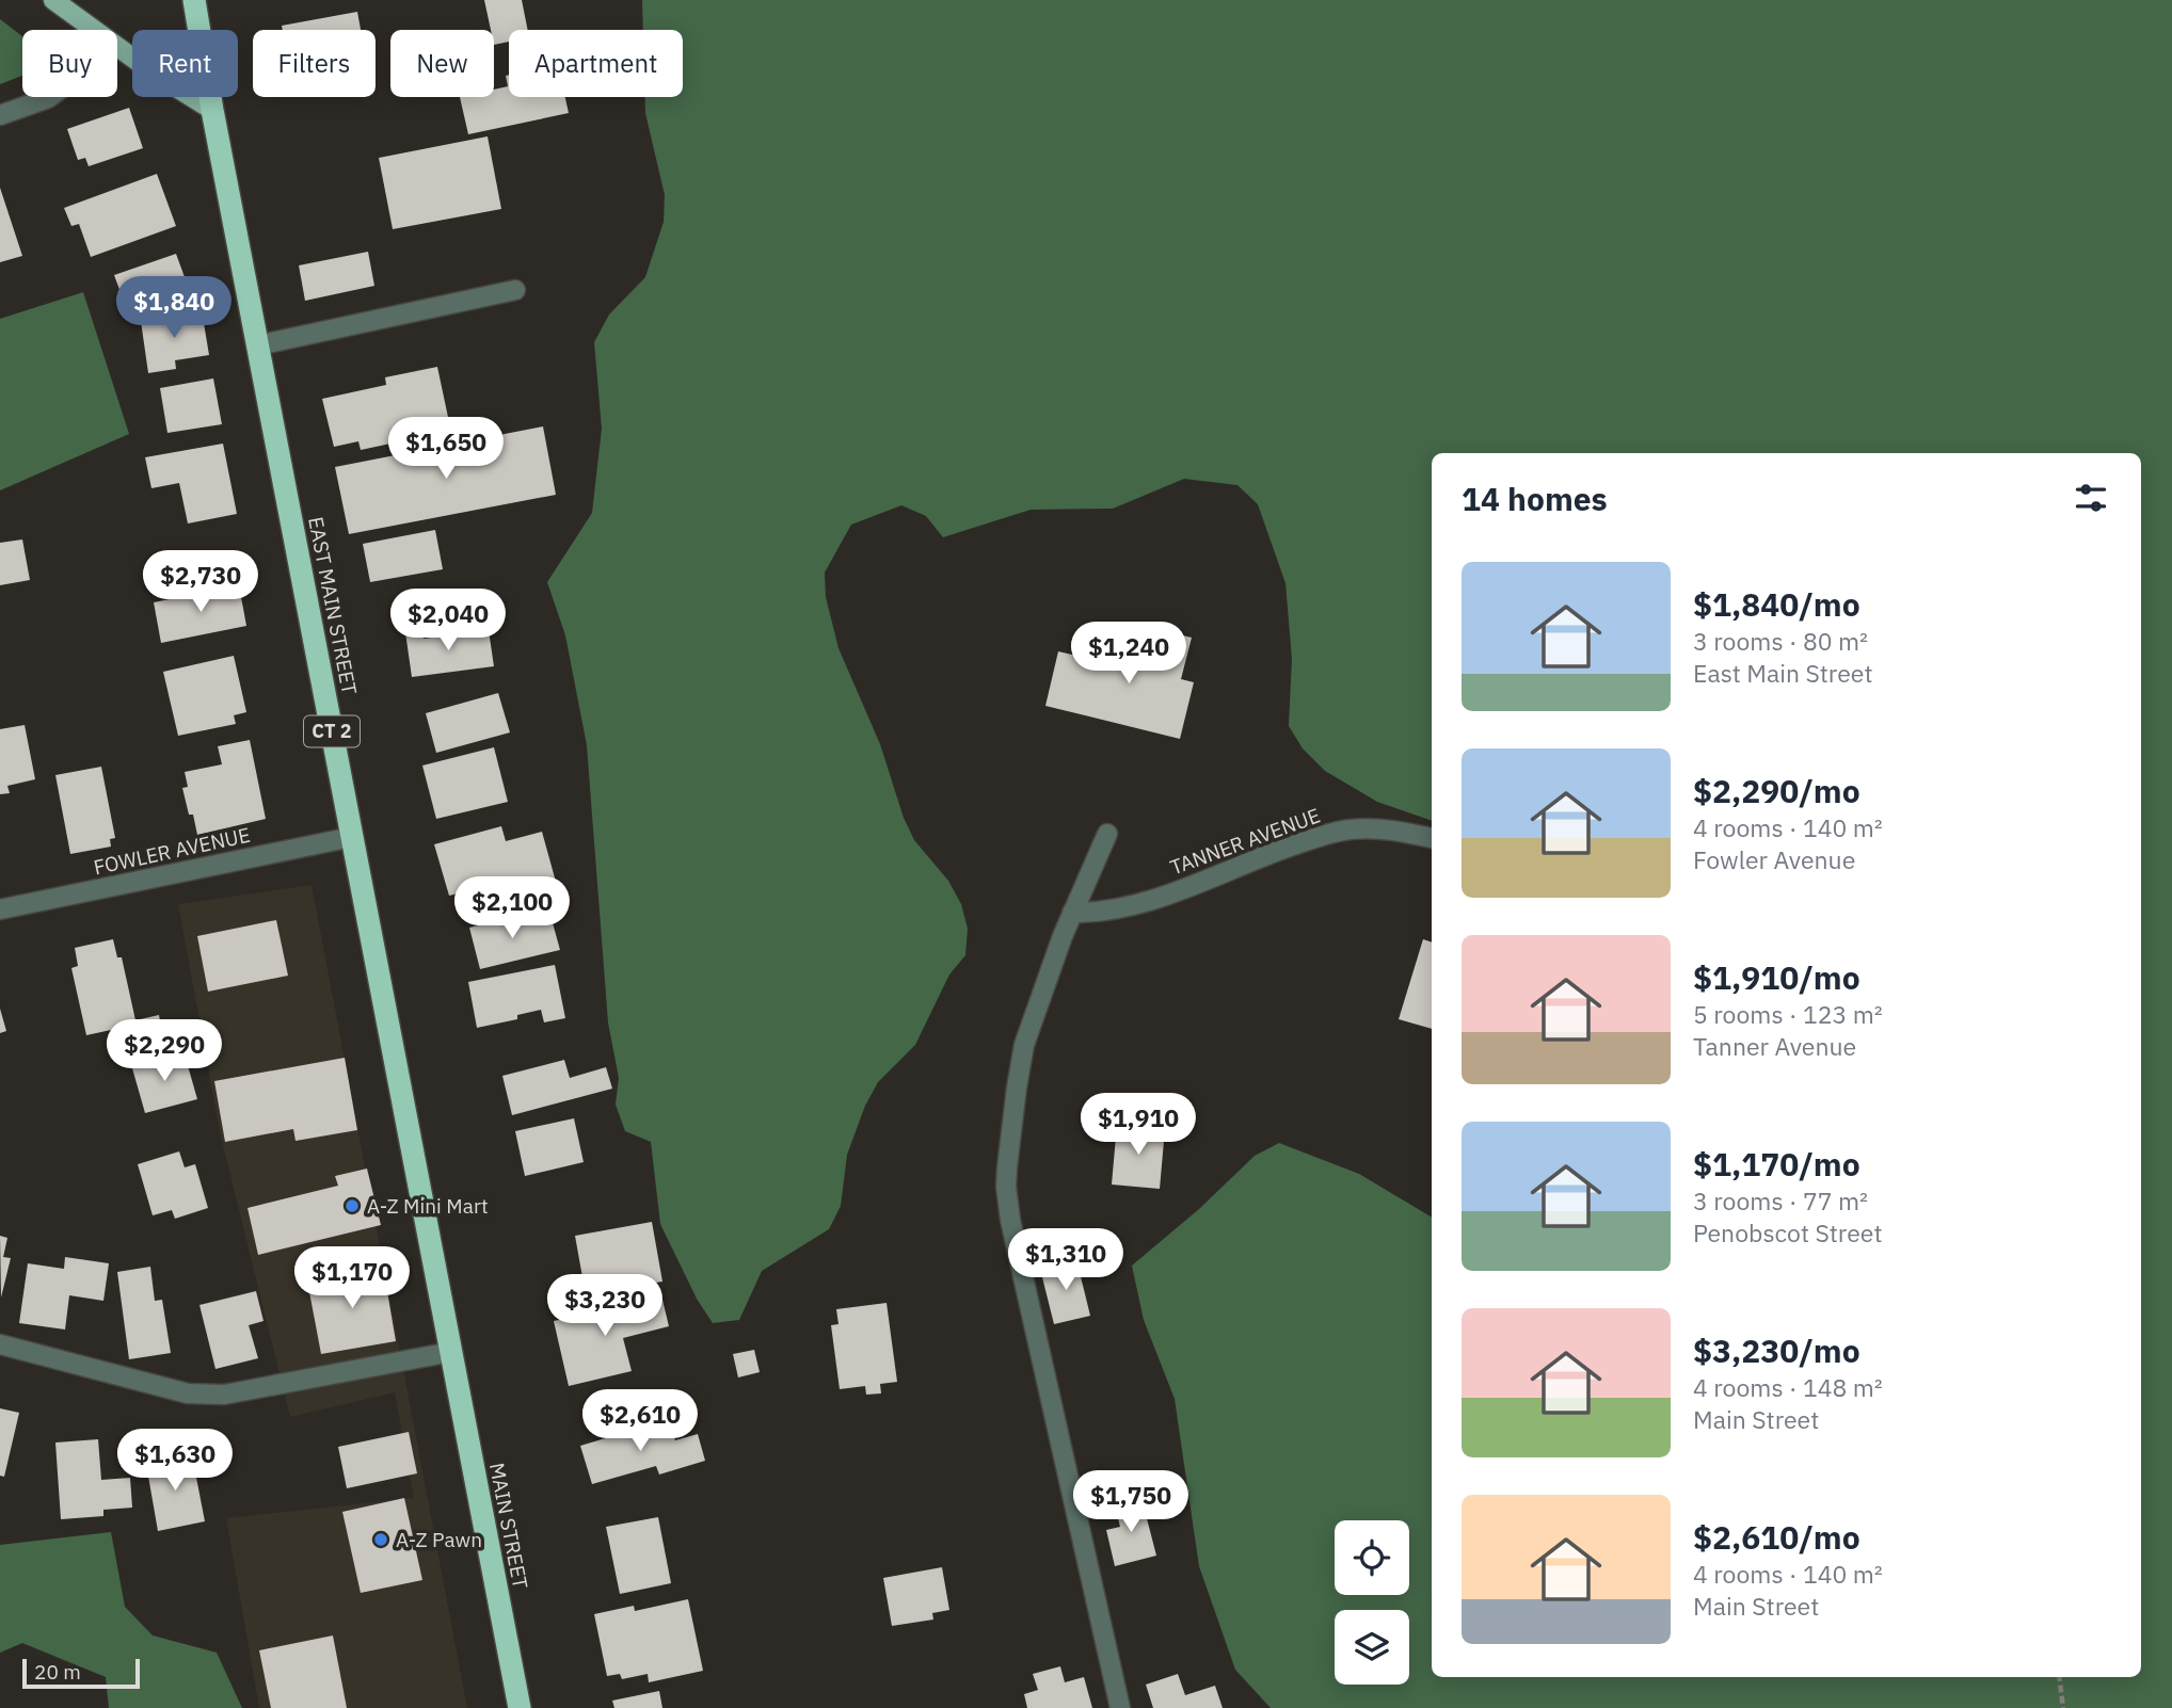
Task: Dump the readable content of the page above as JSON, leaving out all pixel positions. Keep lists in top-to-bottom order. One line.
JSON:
{"streets":{"highway":["EAST MAIN STREET","CT 2","MAIN STREET"],"street":["TANNER AVENUE","FOWLER AVENUE"]},"crossings":[["EAST MAIN STREET","FOWLER AVENUE"],["EAST MAIN STREET","MAIN STREET"]],"places":["A-Z Mini Mart","A-Z Pawn"],"scale_bar":"20 m","page":{"chip":["Buy","Rent","Filters","New","Apartment"],"price":["$1,840","$1,650","$2,730","$2,040","$1,240","$2,100","$2,290","$1,910","$1,310","$1,170","$3,230","$2,610","$1,630","$1,750"],"heading":"14 homes","list":[{"name":"$1,840/mo","note":"3 rooms · 80 m² · East Main Street"},{"name":"$2,290/mo","note":"4 rooms · 140 m² · Fowler Avenue"},{"name":"$1,910/mo","note":"5 rooms · 123 m² · Tanner Avenue"},{"name":"$1,170/mo","note":"3 rooms · 77 m² · Penobscot Street"},{"name":"$3,230/mo","note":"4 rooms · 148 m² · Main Street"},{"name":"$2,610/mo","note":"4 rooms · 140 m² · Main Street"}],"scale":"20 m"}}
